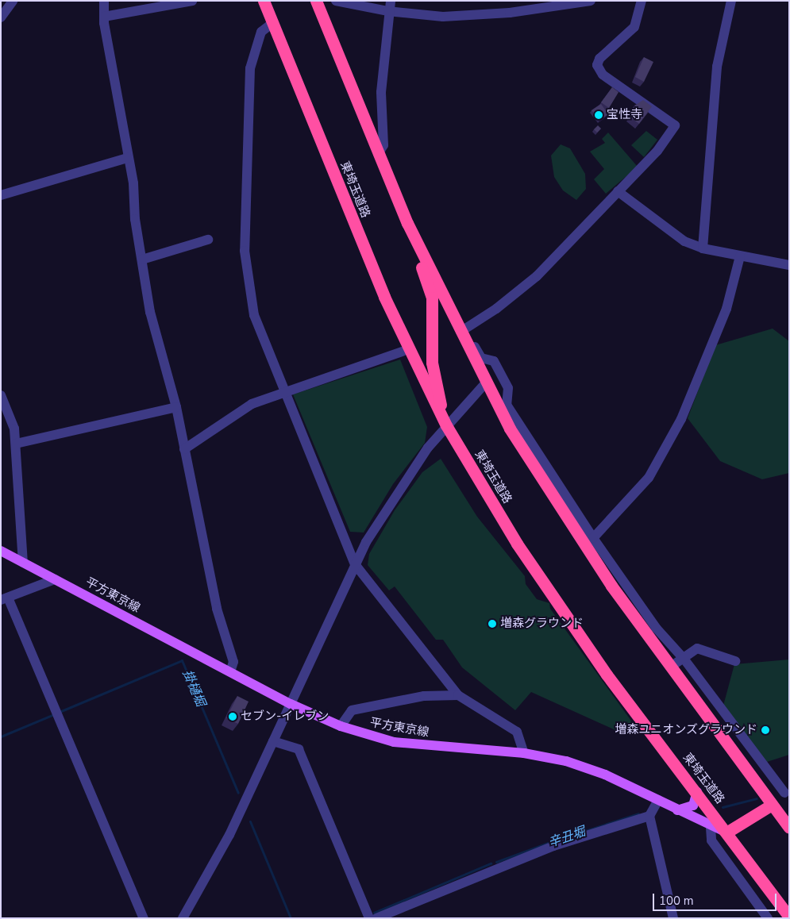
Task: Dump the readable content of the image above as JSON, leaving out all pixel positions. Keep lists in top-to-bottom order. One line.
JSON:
{"streets":{"highway":["東埼玉道路"],"main road":["平方東京線"]},"crossings":[["東埼玉道路","平方東京線"]],"water":["掛樋堀","辛丑堀"],"places":["宝性寺","増森グラウンド","セブン-イレブン","増森ユニオンズグラウンド"],"scale_bar":"100 m"}
